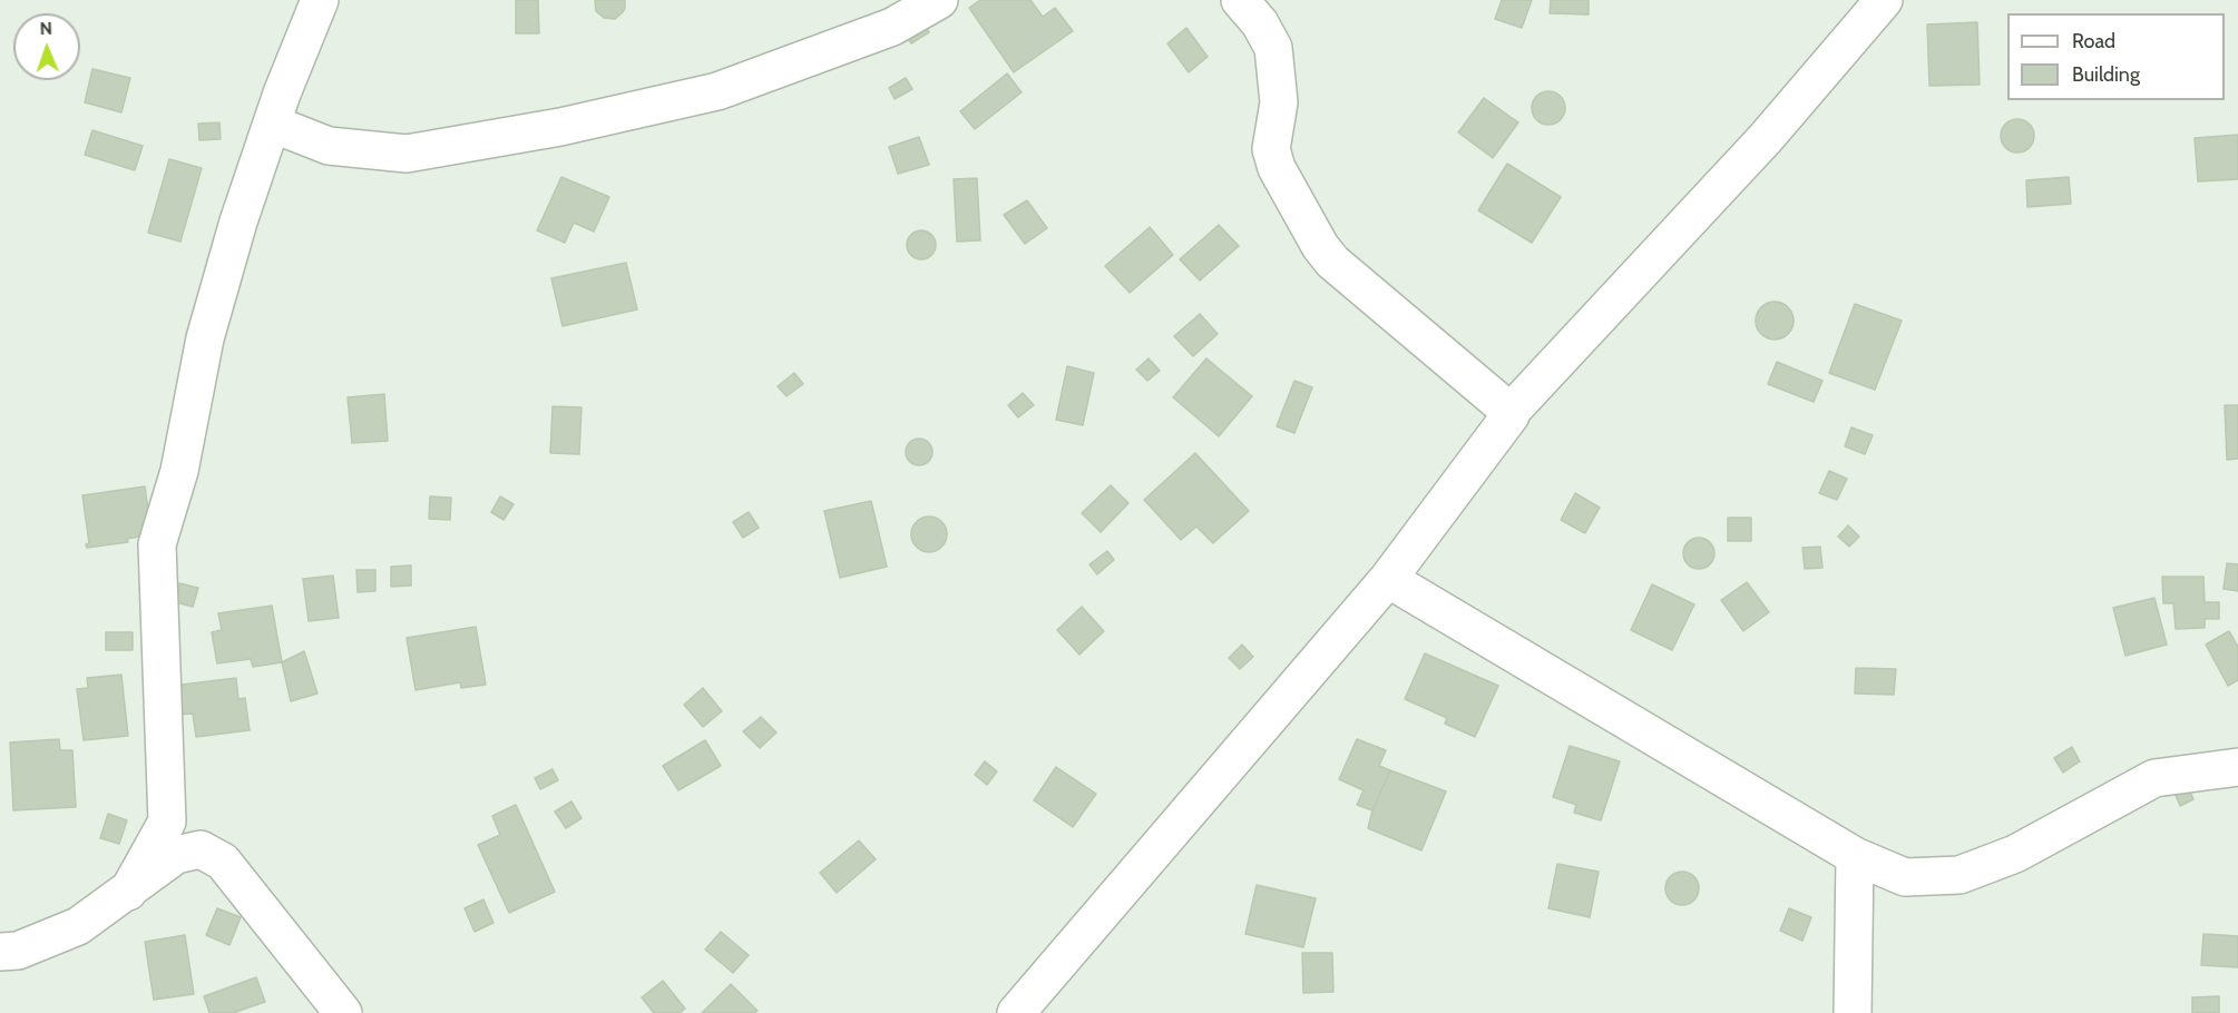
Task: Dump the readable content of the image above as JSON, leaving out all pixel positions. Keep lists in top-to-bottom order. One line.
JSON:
{"legend":["Road","Building"],"north":"top"}
